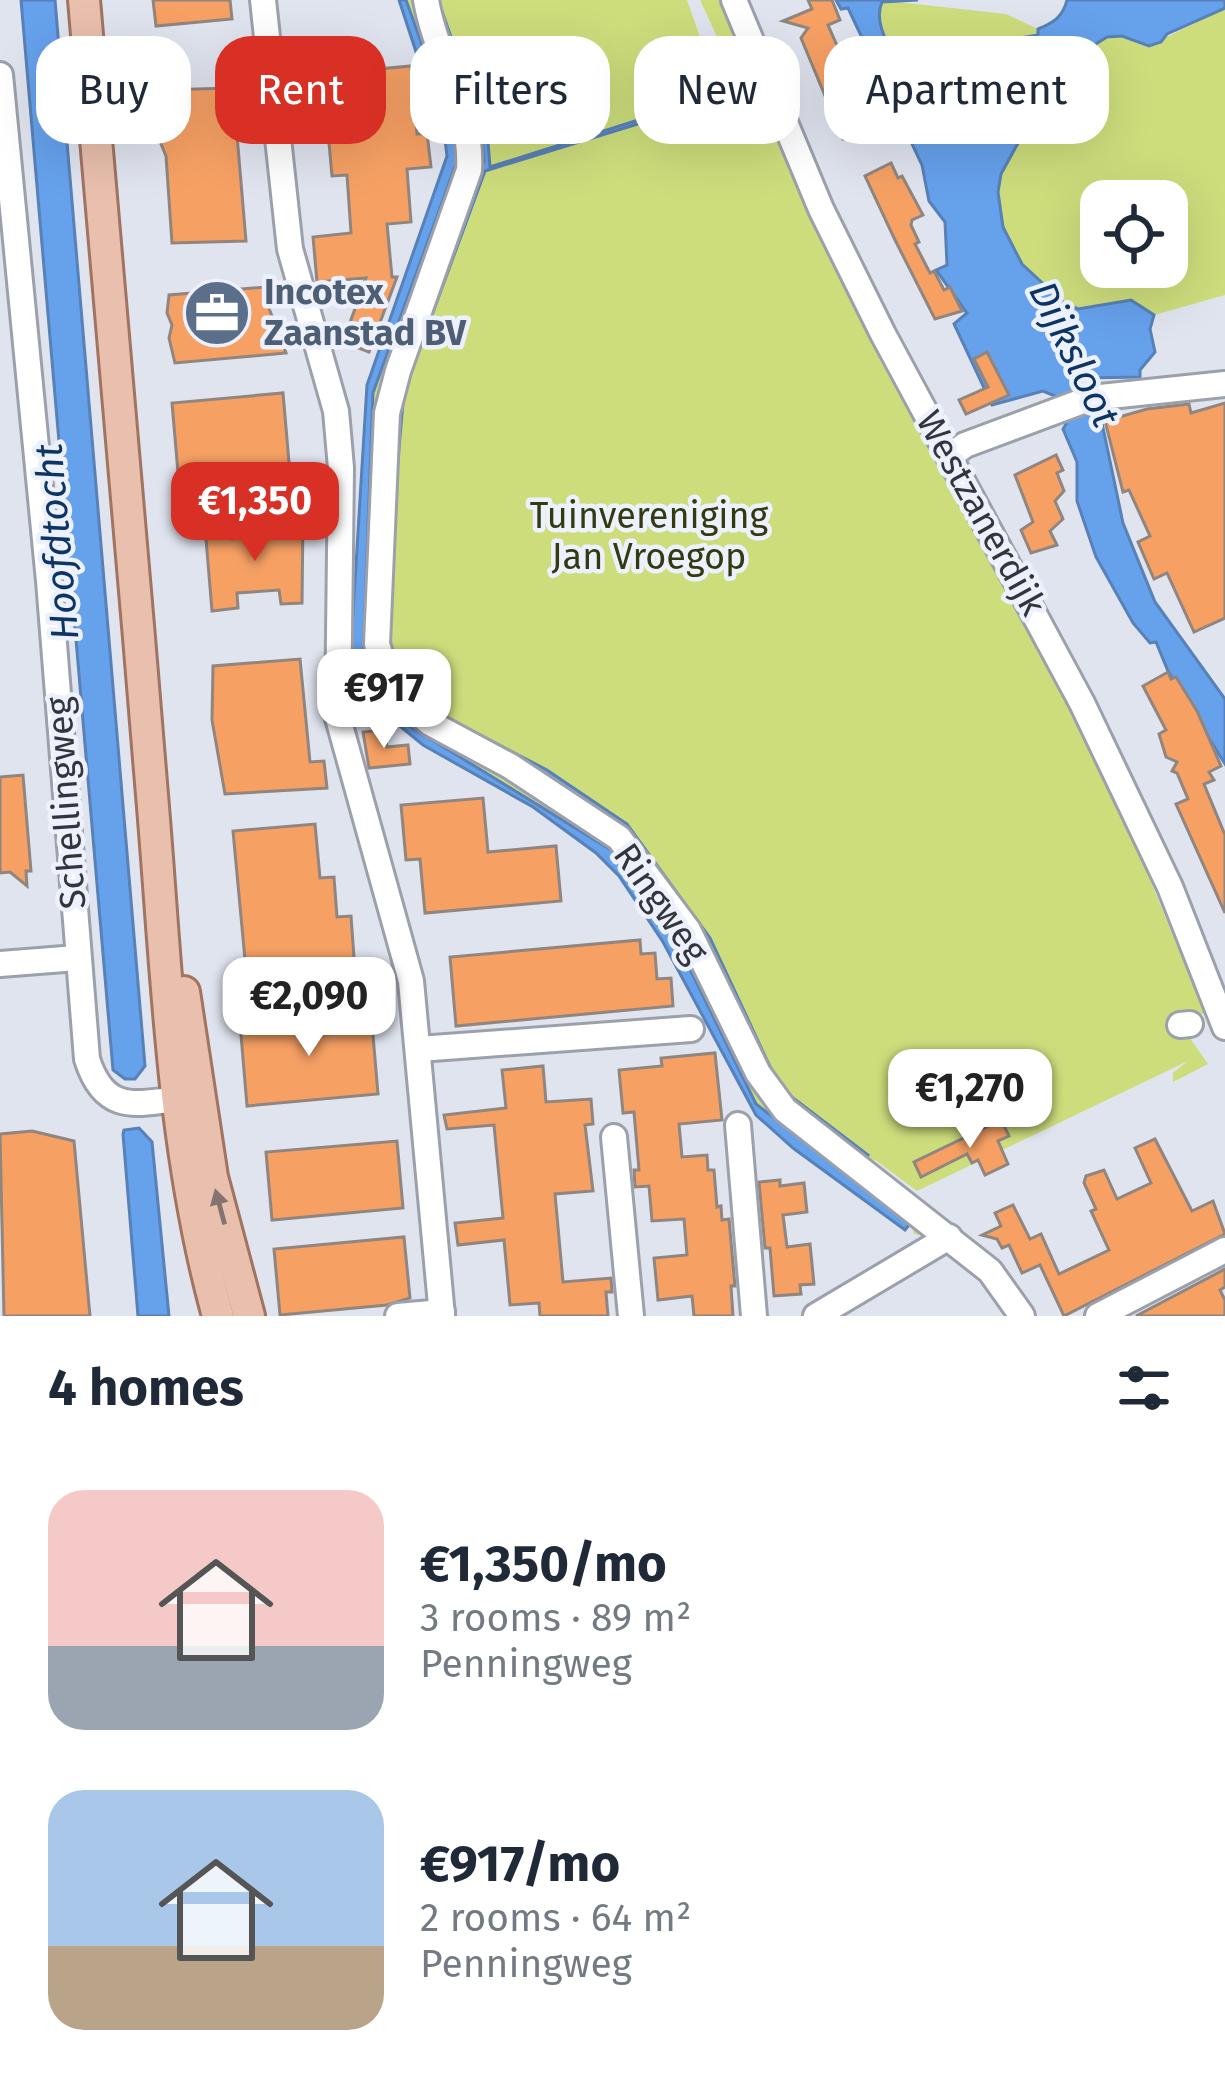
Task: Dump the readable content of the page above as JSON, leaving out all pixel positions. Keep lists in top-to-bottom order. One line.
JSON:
{"streets":{"street":["Westzanerdijk","Schellingweg","Ringweg"]},"water":["Dijksloot","Hoofdtocht"],"parks":["Tuinvereniging Jan Vroegop"],"places":{"office":["Incotex Zaanstad BV"]},"page":{"chip":["Buy","Rent","Filters","New","Apartment"],"price":["€1,350","€917","€2,090","€1,270"],"heading":"4 homes","list":[{"name":"€1,350/mo","note":"3 rooms · 89 m² · Penningweg"},{"name":"€917/mo","note":"2 rooms · 64 m² · Penningweg"}]}}
